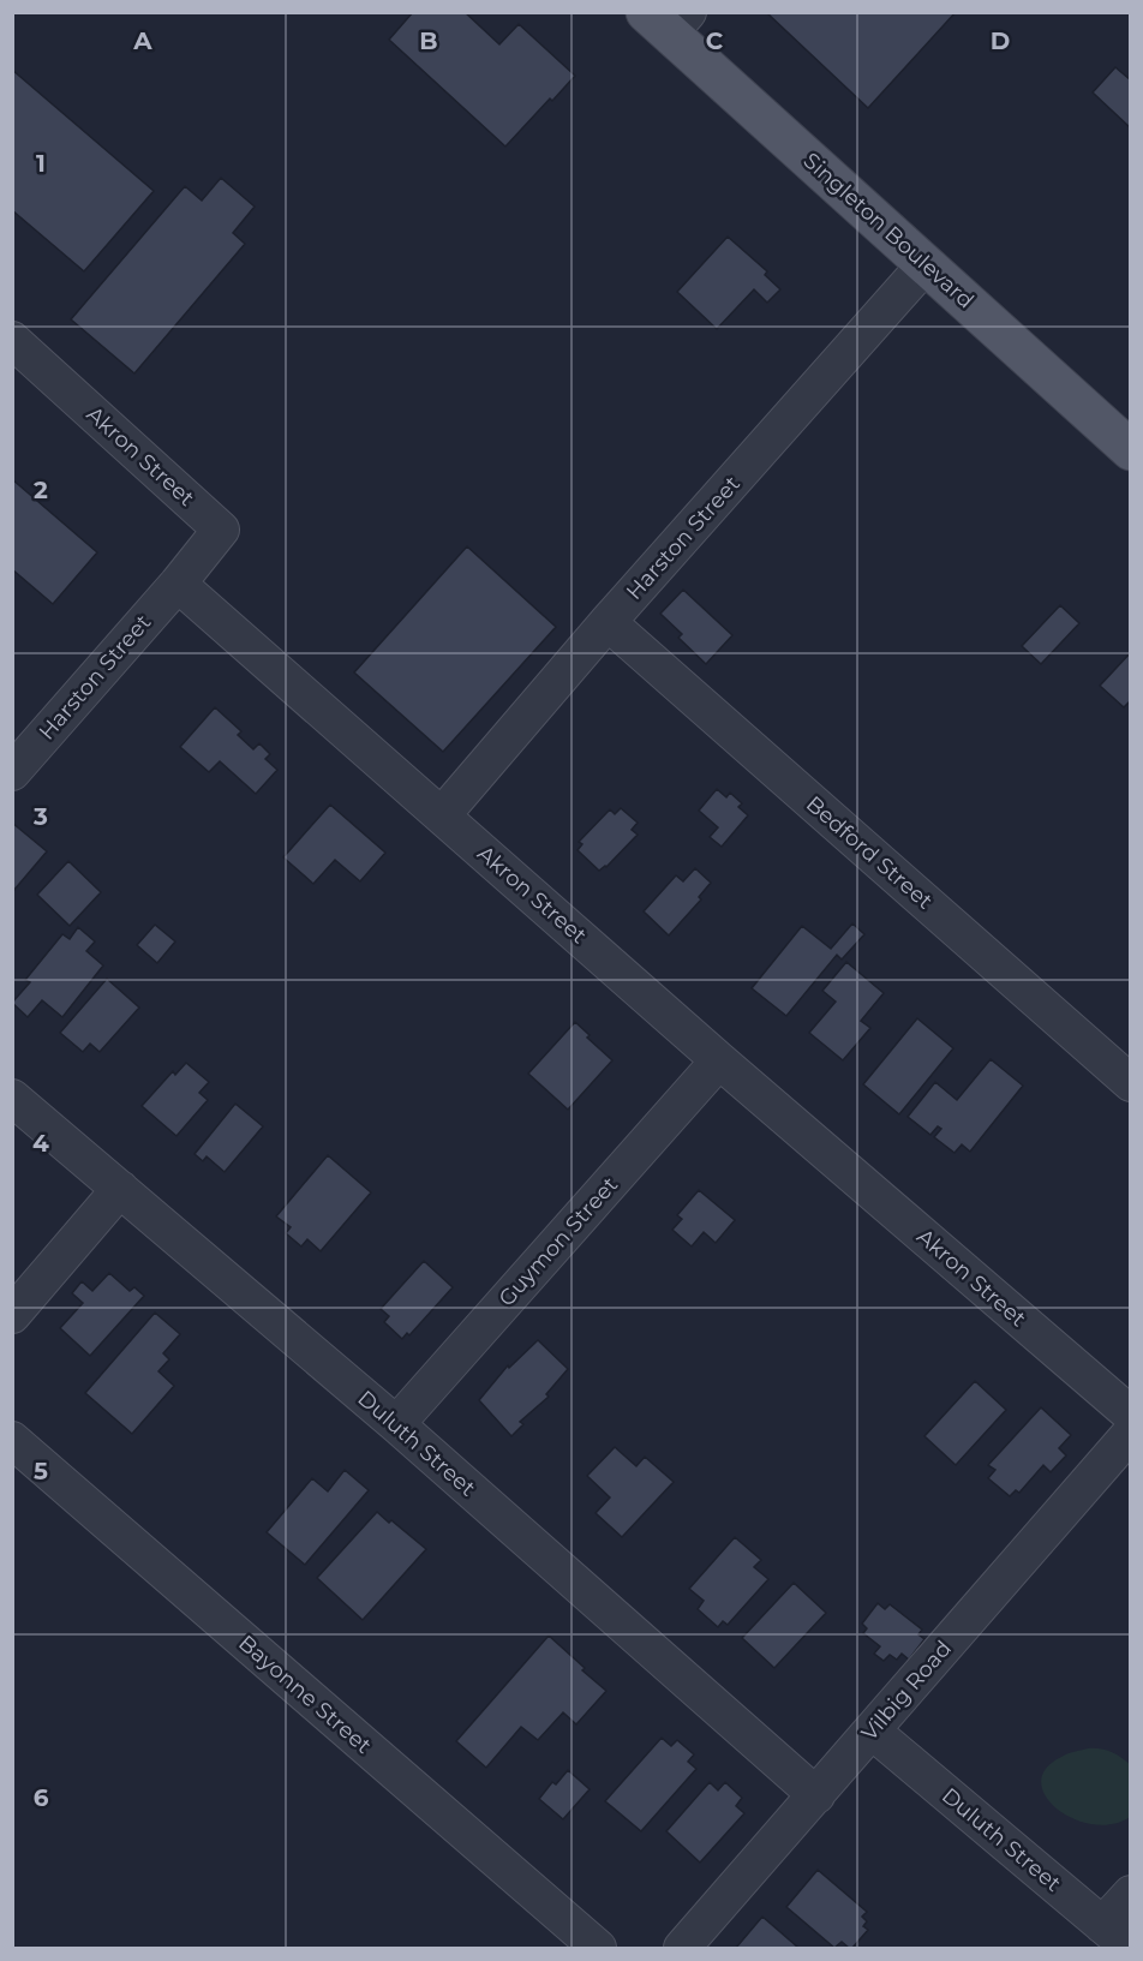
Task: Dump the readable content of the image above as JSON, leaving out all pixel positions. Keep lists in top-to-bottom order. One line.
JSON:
{"streets":{"main road":["Singleton Boulevard"],"street":["Akron Street","Harston Street","Bedford Street","Guymon Street","Duluth Street","Vilbig Road","Bayonne Street"]},"crossings":[["Singleton Boulevard","Harston Street"],["Akron Street","Harston Street"],["Akron Street","Guymon Street"],["Harston Street","Bedford Street"],["Guymon Street","Duluth Street"],["Duluth Street","Vilbig Road"]],"grid":{"columns":["A","B","C","D"],"rows":["1","2","3","4","5","6"]}}
